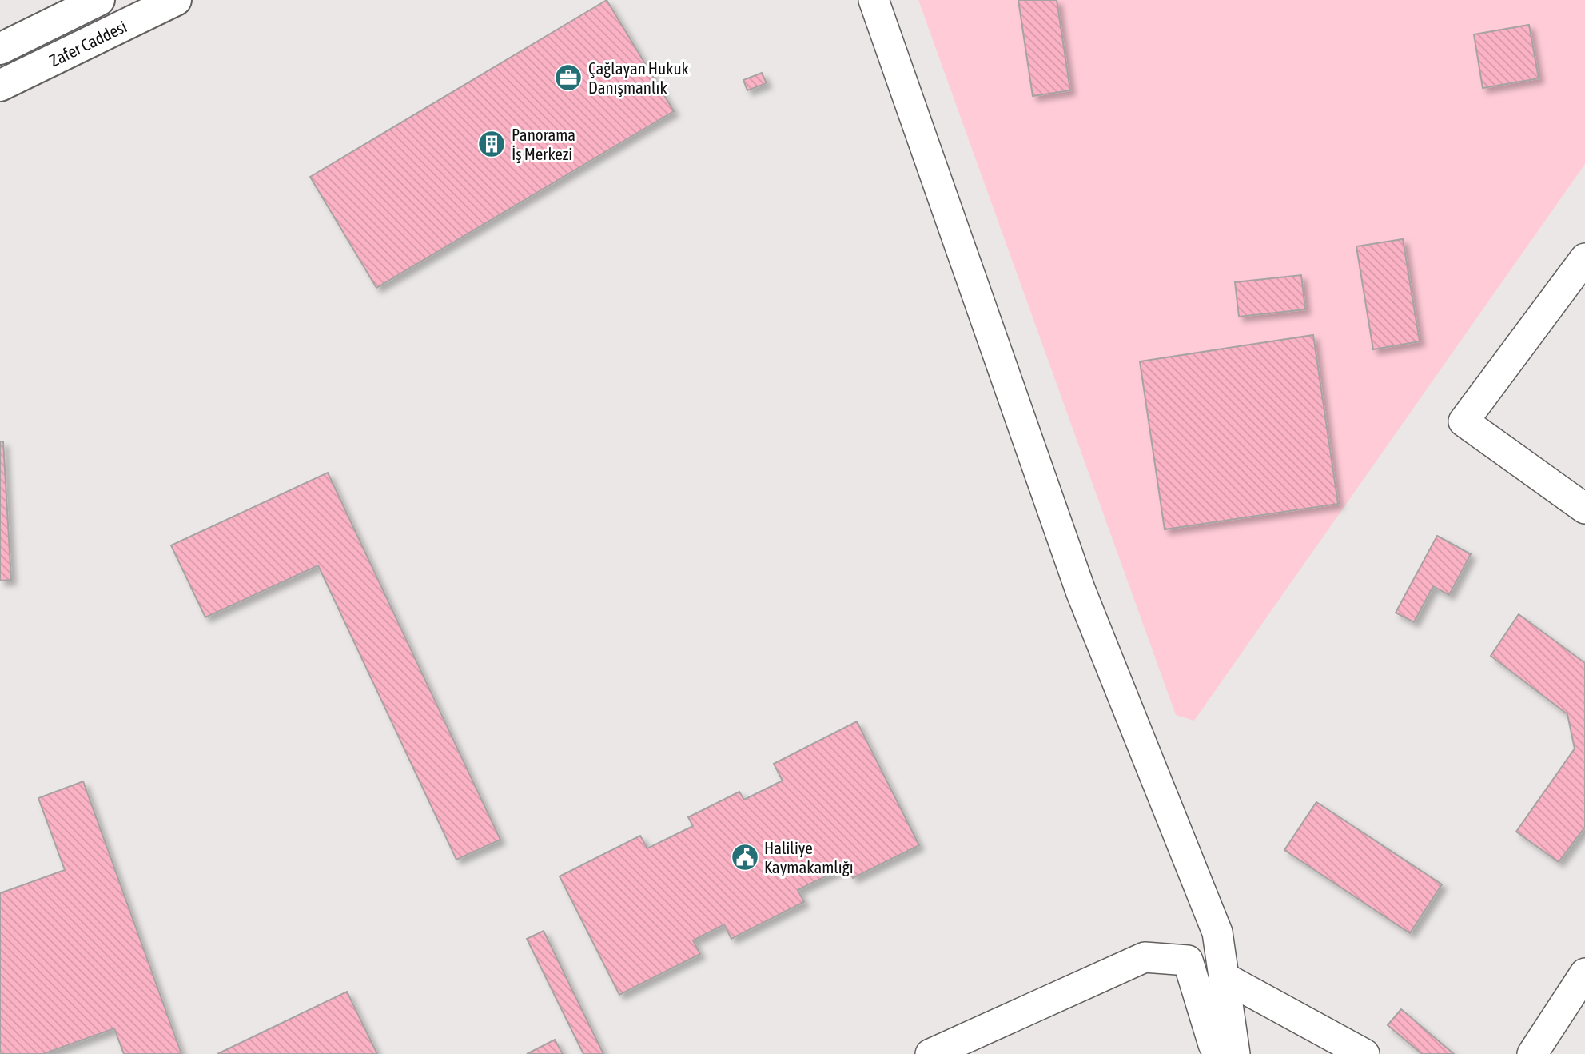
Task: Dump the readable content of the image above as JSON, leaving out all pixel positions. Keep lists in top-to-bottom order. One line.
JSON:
{"streets":{"main road":["Zafer Caddesi"]},"places":{"office":["Çağlayan Hukuk Danışmanlık"],"building":["Panorama İş Merkezi"],"public building":["Haliliye Kaymakamlığı"]}}
